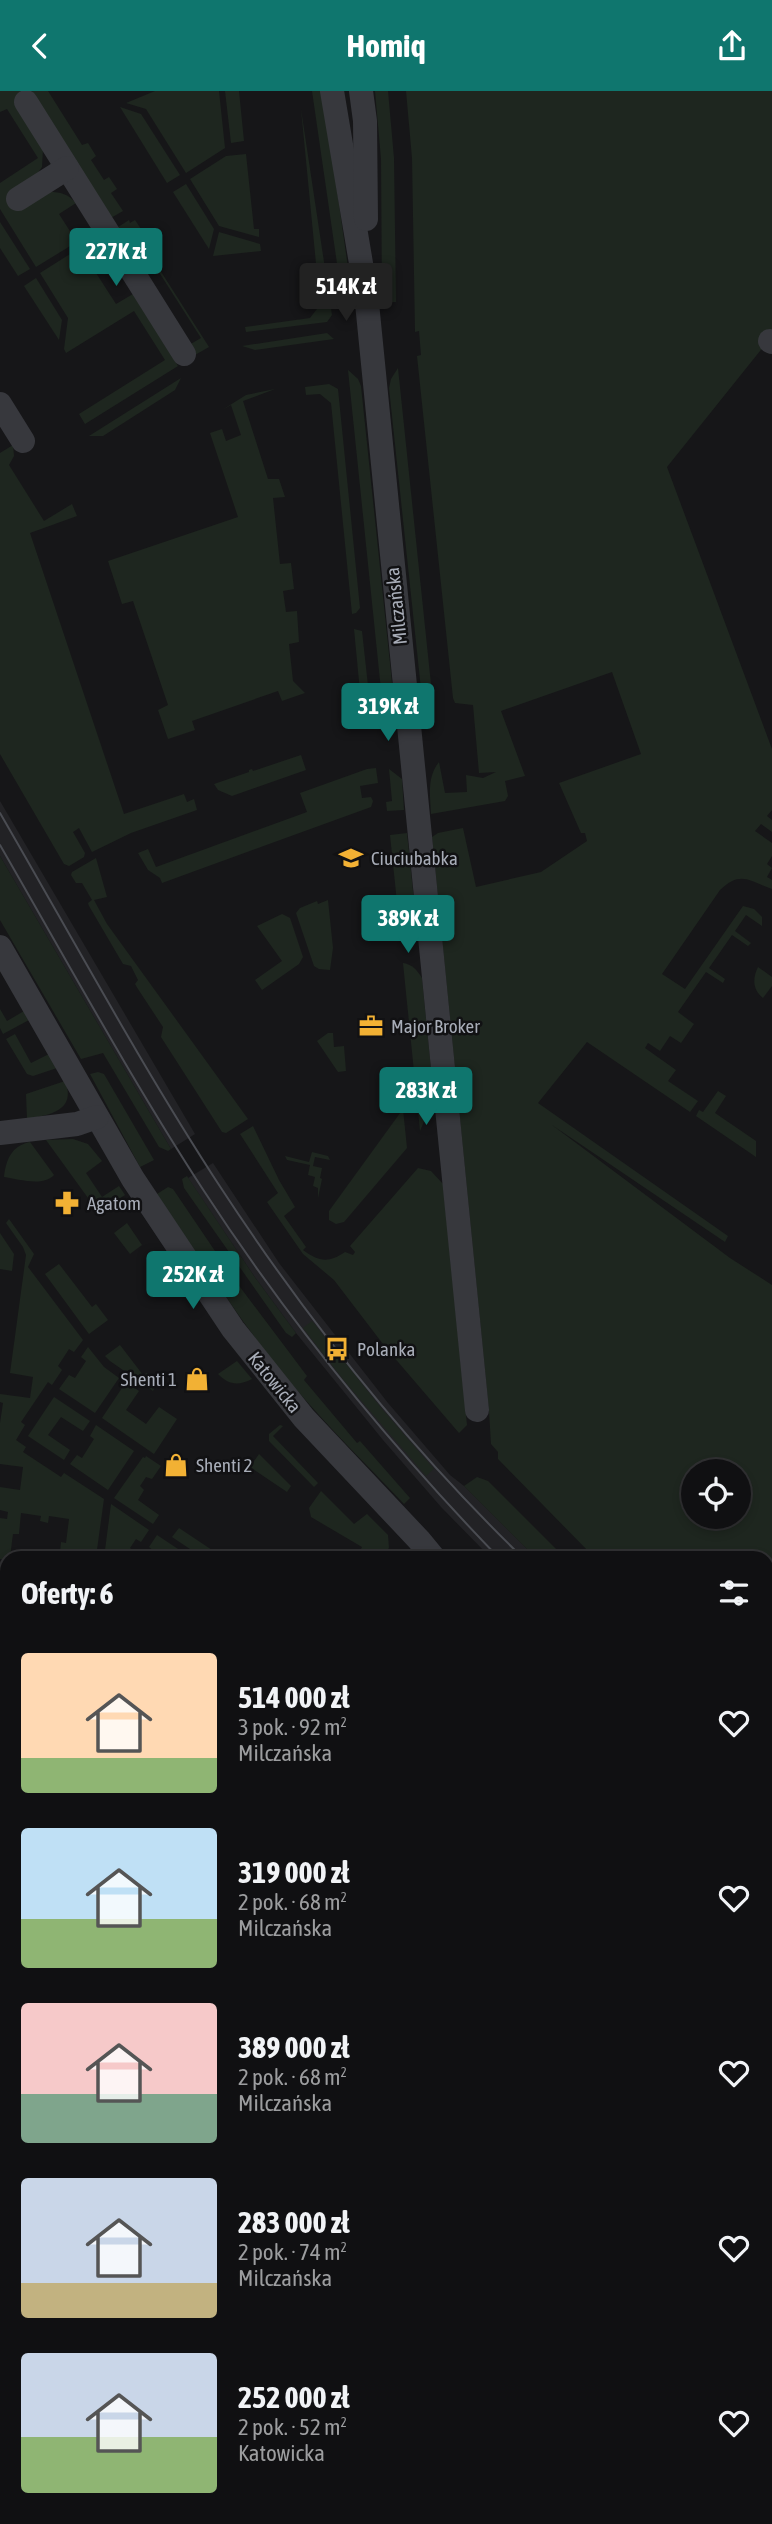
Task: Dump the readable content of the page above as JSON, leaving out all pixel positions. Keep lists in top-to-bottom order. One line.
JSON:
{"streets":{"street":["Milczańska","Katowicka"]},"places":{"school or university":["Ciuciubabka"],"office":["Major Broker"],"pharmacy":["Agatom"],"bus stop":["Polanka"],"shop":["Shenti 1","Shenti 2"]},"page":{"header":"Homiq","price":["227K zł","514K zł","319K zł","389K zł","283K zł","252K zł"],"heading":"Oferty: 6","list":[{"name":"514 000 zł","note":"3 pok. · 92 m² · Milczańska"},{"name":"319 000 zł","note":"2 pok. · 68 m² · Milczańska"},{"name":"389 000 zł","note":"2 pok. · 68 m² · Milczańska"},{"name":"283 000 zł","note":"2 pok. · 74 m² · Milczańska"},{"name":"252 000 zł","note":"2 pok. · 52 m² · Katowicka"}]}}
